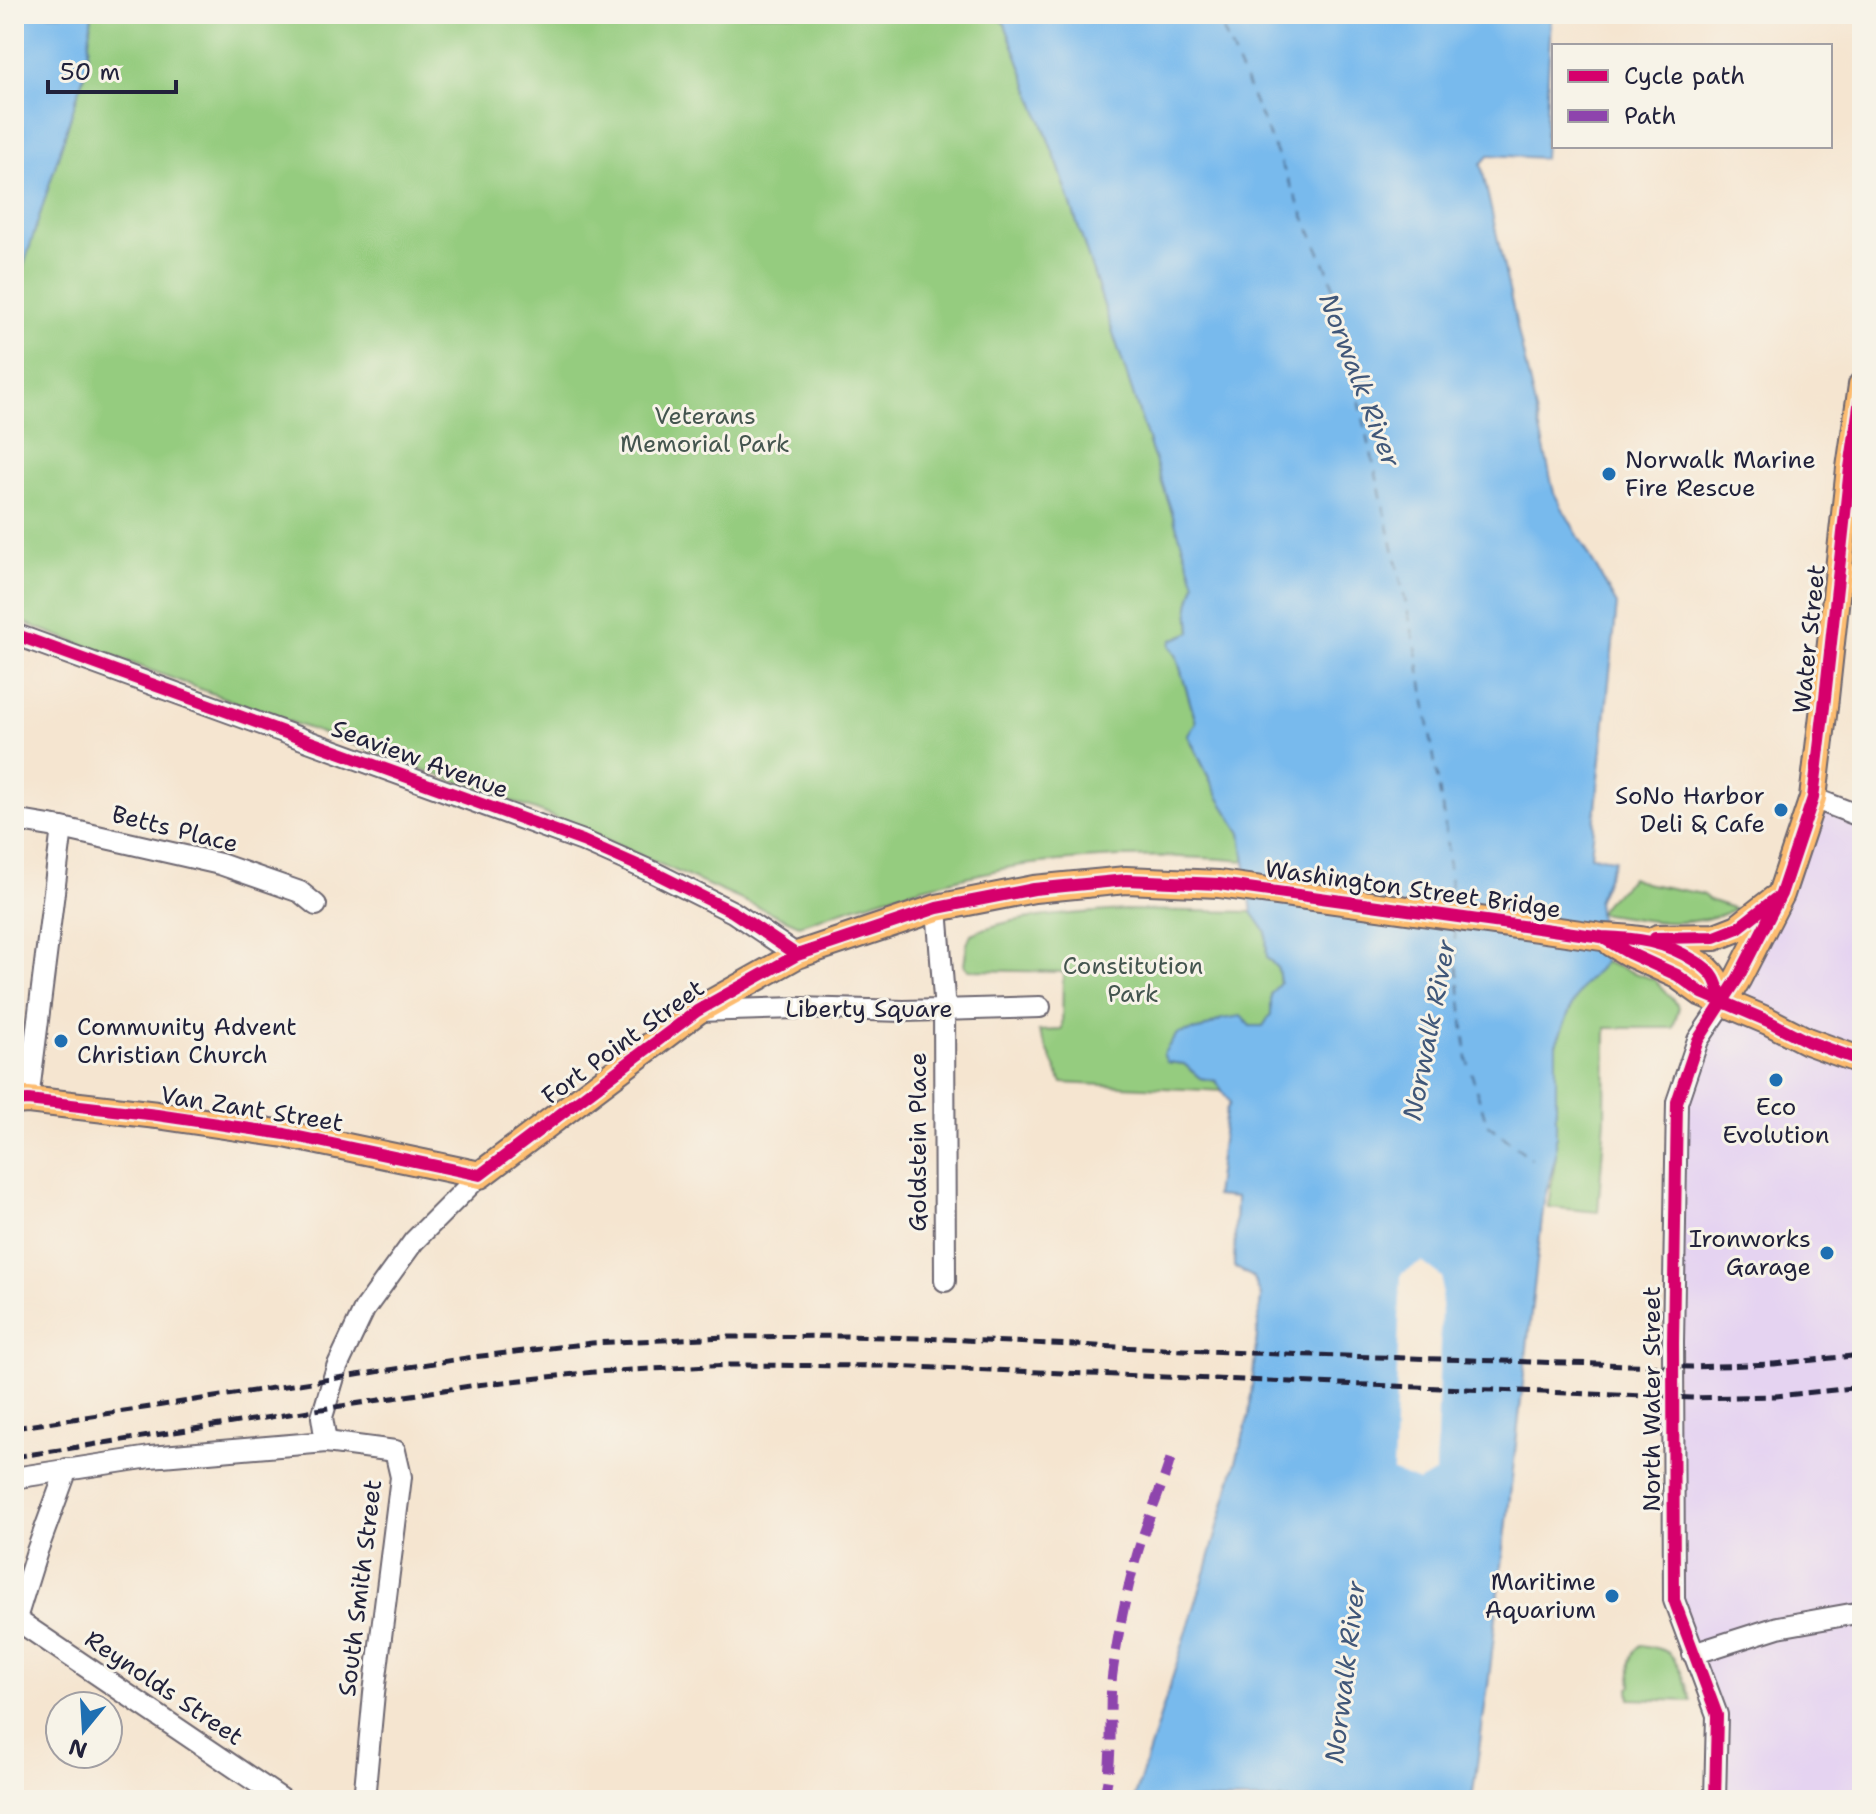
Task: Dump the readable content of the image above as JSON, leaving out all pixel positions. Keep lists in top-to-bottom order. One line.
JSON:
{"streets":{"main road":["Water Street","Washington Street Bridge","Fort Point Street","Van Zant Street"],"street":["Seaview Avenue","Betts Place","Liberty Square","Goldstein Place","North Water Street","South Smith Street","Reynolds Street"]},"crossings":[["Water Street","North Water Street"],["Seaview Avenue","Fort Point Street"],["Washington Street Bridge","Goldstein Place"],["Liberty Square","Fort Point Street"],["Liberty Square","Goldstein Place"],["Fort Point Street","Van Zant Street"],["Fort Point Street","South Smith Street"]],"water":["Norwalk River"],"parks":["Veterans Memorial Park","Constitution Park"],"places":["Norwalk Marine Fire Rescue","SoNo Harbor Deli & Cafe","Community Advent Christian Church","Eco Evolution","Ironworks Garage","Maritime Aquarium"],"legend":["Cycle path","Path"],"scale_bar":"50 m","north":"bottom"}
